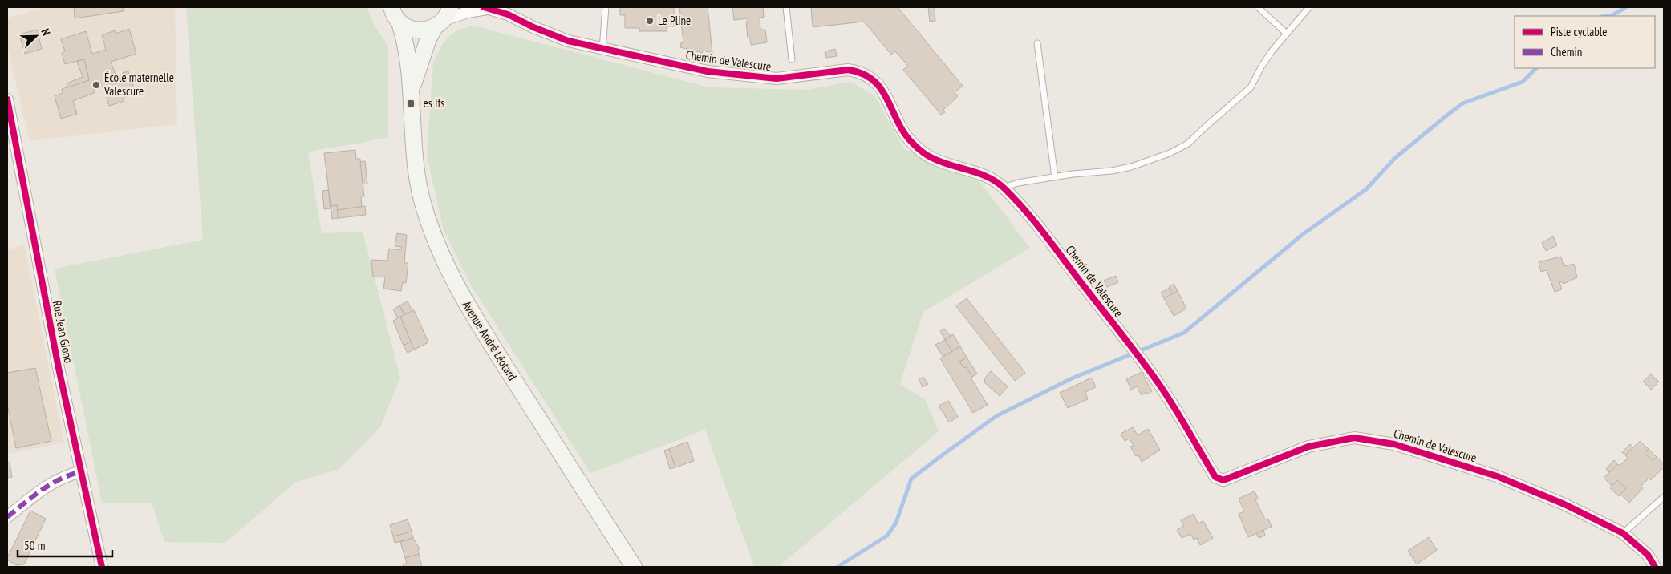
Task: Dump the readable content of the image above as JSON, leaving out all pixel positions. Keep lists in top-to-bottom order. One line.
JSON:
{"streets":{"main road":["Avenue André Léotard"],"street":["Chemin de Valescure","Rue Jean Giono"]},"crossings":[["Chemin de Valescure","Avenue André Léotard"]],"places":{"other":["Le Pline","École maternelle Valescure"],"transit":["Les Ifs"]},"legend":["Piste cyclable","Chemin"],"scale_bar":"50 m","north":"top right"}
